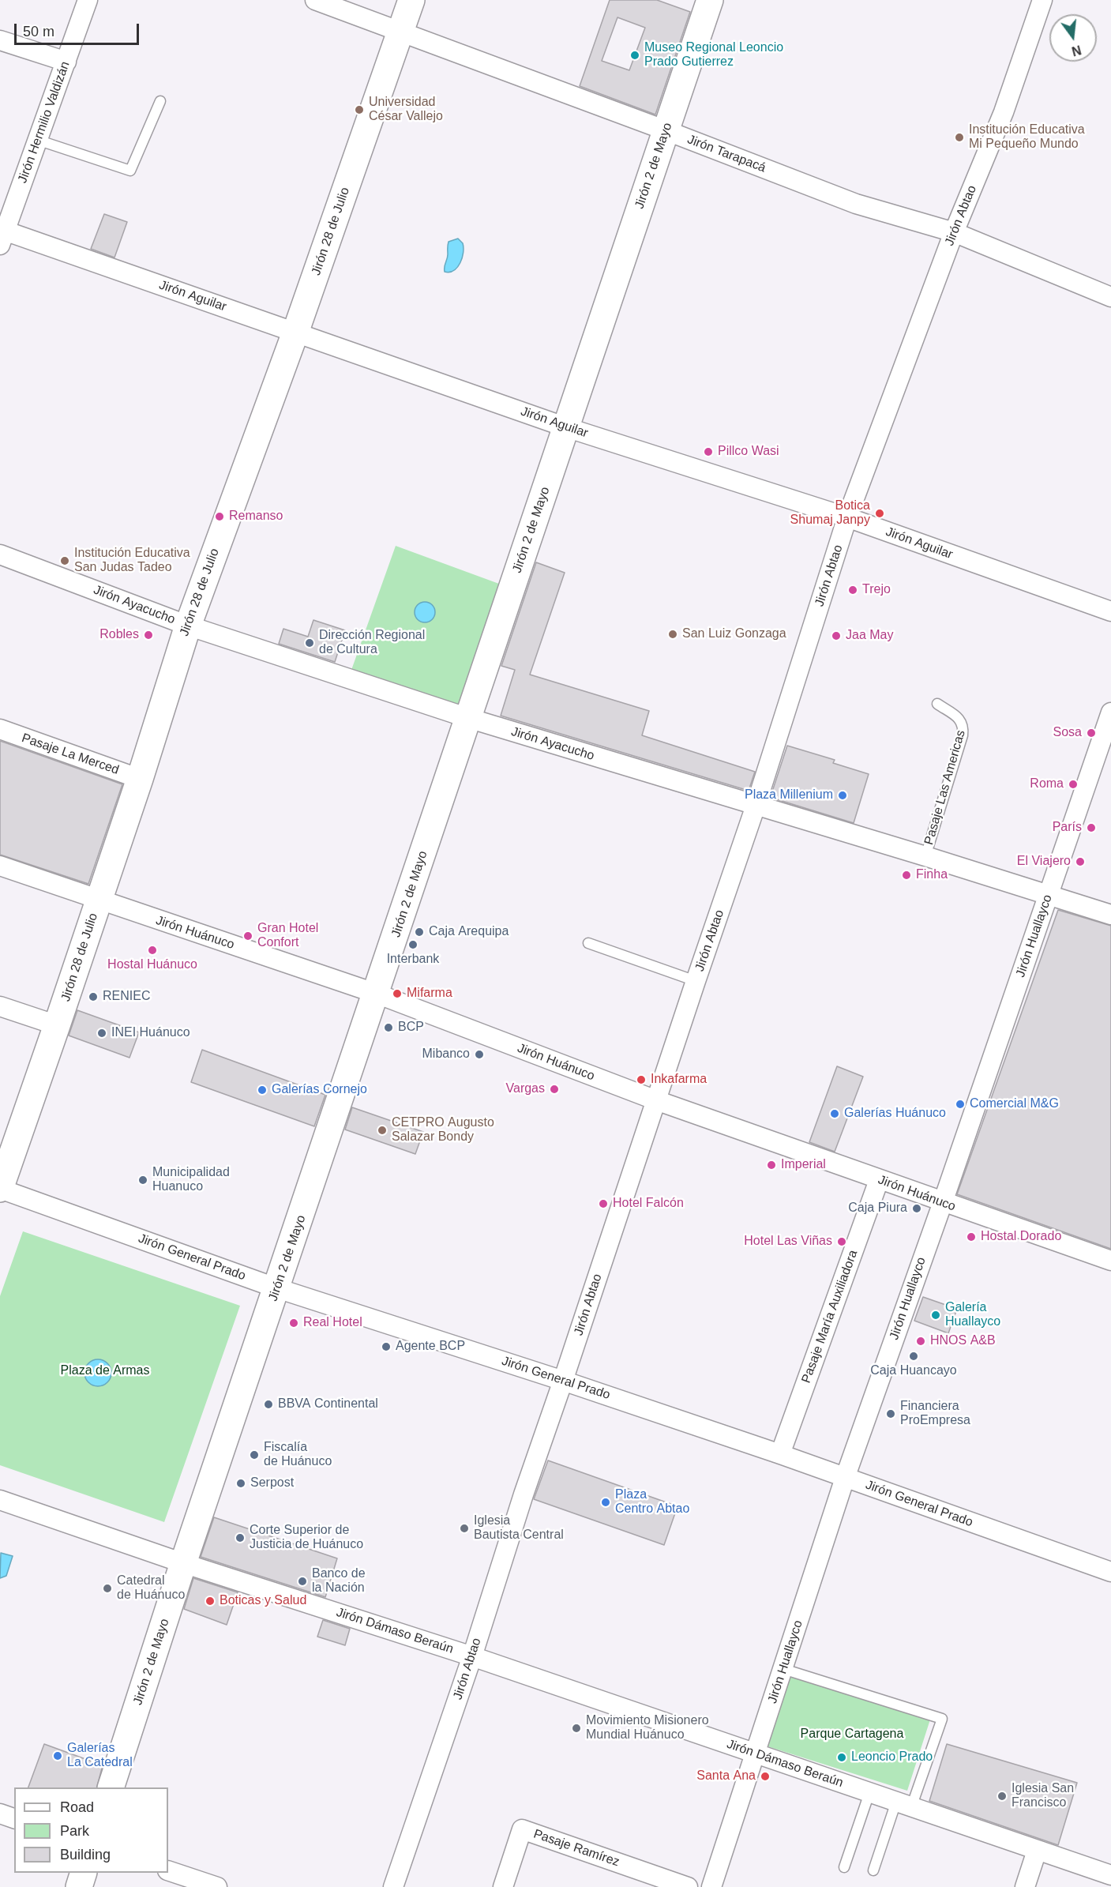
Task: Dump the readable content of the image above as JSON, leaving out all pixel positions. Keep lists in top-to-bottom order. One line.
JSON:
{"streets":{"street":["Jirón Hermilio Valdizán","Jirón Tarapacá","Jirón 2 de Mayo","Jirón Abtao","Jirón 28 de Julio","Jirón Aguilar","Jirón Ayacucho","Pasaje La Merced","Jirón Huánuco","Jirón Huallayco","Jirón General Prado","Pasaje María Auxiliadora","Jirón Dámaso Beraún","Pasaje Ramírez"],"lane":["Pasaje Las Americas"]},"crossings":[["Jirón Hermilio Valdizán","Jirón Aguilar"],["Jirón Tarapacá","Jirón 2 de Mayo"],["Jirón Tarapacá","Jirón Abtao"],["Jirón Tarapacá","Jirón 28 de Julio"],["Jirón 2 de Mayo","Jirón Aguilar"],["Jirón 2 de Mayo","Jirón Ayacucho"],["Jirón 2 de Mayo","Jirón Huánuco"],["Jirón 2 de Mayo","Jirón General Prado"],["Jirón 2 de Mayo","Jirón Dámaso Beraún"],["Jirón Abtao","Jirón Aguilar"],["Jirón Abtao","Jirón Ayacucho"],["Jirón Abtao","Jirón Huánuco"],["Jirón Abtao","Jirón General Prado"],["Jirón Abtao","Jirón Dámaso Beraún"],["Jirón 28 de Julio","Jirón Aguilar"],["Jirón 28 de Julio","Jirón Ayacucho"],["Jirón 28 de Julio","Pasaje La Merced"],["Jirón 28 de Julio","Jirón Huánuco"],["Jirón 28 de Julio","Jirón General Prado"],["Jirón Ayacucho","Pasaje Las Americas"],["Jirón Ayacucho","Jirón Huallayco"],["Jirón Huánuco","Jirón Huallayco"],["Jirón Huánuco","Pasaje María Auxiliadora"],["Jirón Huallayco","Jirón General Prado"],["Jirón Huallayco","Jirón Dámaso Beraún"],["Jirón General Prado","Pasaje María Auxiliadora"]],"parks":["Plaza de Armas","Parque Cartagena"],"places":["Museo Regional Leoncio Prado Gutierrez","Universidad César Vallejo","Institución Educativa Mi Pequeño Mundo","Pillco Wasi","Botica Shumaj Janpy","Remanso","Institución Educativa San Judas Tadeo","Trejo","San Luiz Gonzaga","Robles","Jaa May","Dirección Regional de Cultura","Sosa","Roma","Plaza Millenium","París","El Viajero","Finha","Caja Arequipa","Gran Hotel Confort","Interbank","Hostal Huánuco","Mifarma","RENIEC","BCP","INEI Huánuco","Mibanco","Inkafarma","Vargas","Galerías Cornejo","Comercial M&G","Galerías Huánuco","CETPRO Augusto Salazar Bondy","Imperial","Municipalidad Huanuco","Hotel Falcón","Caja Piura","Hostal Dorado","Hotel Las Viñas","Galería Huallayco","Real Hotel","HNOS A&B","Agente BCP","Caja Huancayo","BBVA Continental","Financiera ProEmpresa","Fiscalía de Huánuco","Serpost","Plaza Centro Abtao","Iglesia Bautista Central","Corte Superior de Justicia de Huánuco","Banco de la Nación","Catedral de Huánuco","Boticas y Salud","Movimiento Misionero Mundial Huánuco","Galerías La Catedral","Leoncio Prado","Santa Ana","Iglesia San Francisco"],"legend":["Road","Park","Building"],"scale_bar":"50 m","north":"bottom"}
